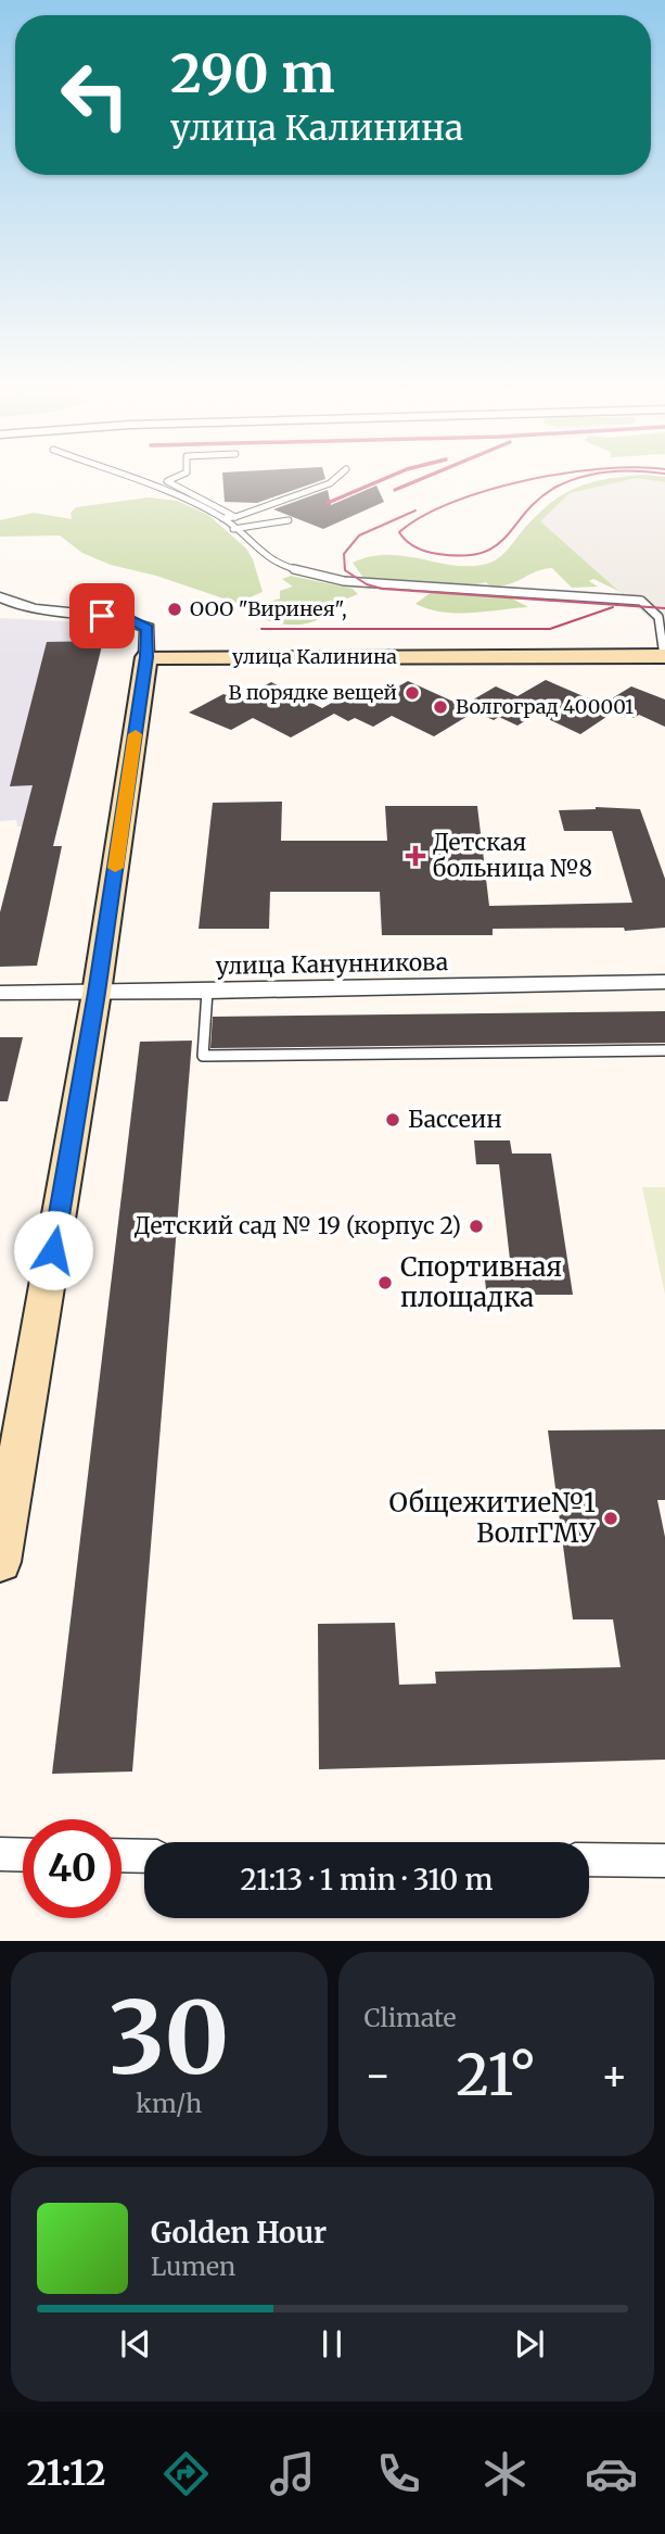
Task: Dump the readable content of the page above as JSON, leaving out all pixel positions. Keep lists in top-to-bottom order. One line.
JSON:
{"streets":{"street":["улица Калинина","улица Канунникова"]},"places":{"other":["ООО \"Виринея\",","В порядке вещей","Волгоград 400001","Бассеин","Детский сад № 19 (корпус 2)","Спортивная площадка","Общежитие№1 ВолгГМУ"],"health":["Детская больница №8"]},"page":{"turn":["290 m","улица Калинина"],"limit":"40","trip":"21:13 · 1 min · 310 m","tile":[["30","km/h"],"Climate"],"heat":["−","21°","+"],"song":["Golden Hour","Lumen"],"tabs":"21:12"}}
